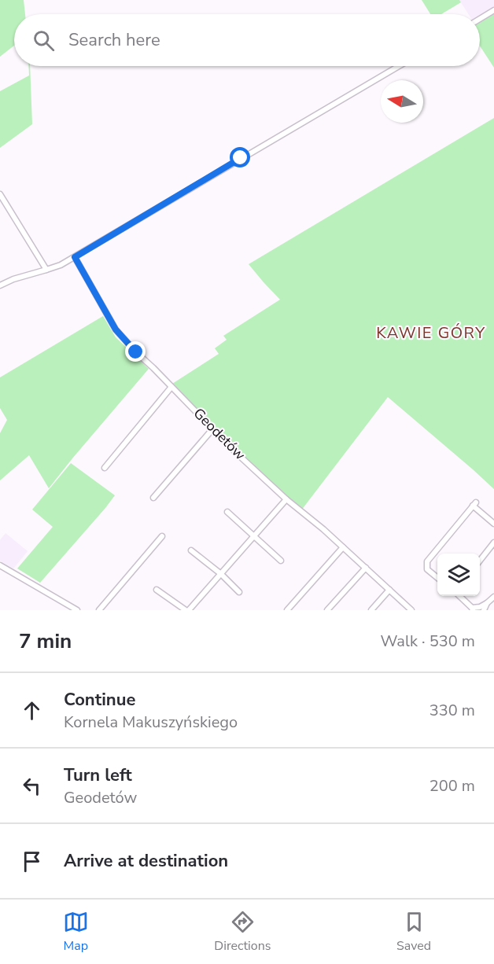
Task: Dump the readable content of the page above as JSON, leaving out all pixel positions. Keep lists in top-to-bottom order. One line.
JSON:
{"streets":{"street":["Geodetów"]},"districts":["KAWIE GÓRY"],"north":"left","page":{"search":"Search here","heading":["7 min","Walk · 530 m"],"list":[["Continue","Kornela Makuszyńskiego","330 m"],["Turn left","Geodetów","200 m"],"Arrive at destination"],"nav":["Map","Directions","Saved"]}}
